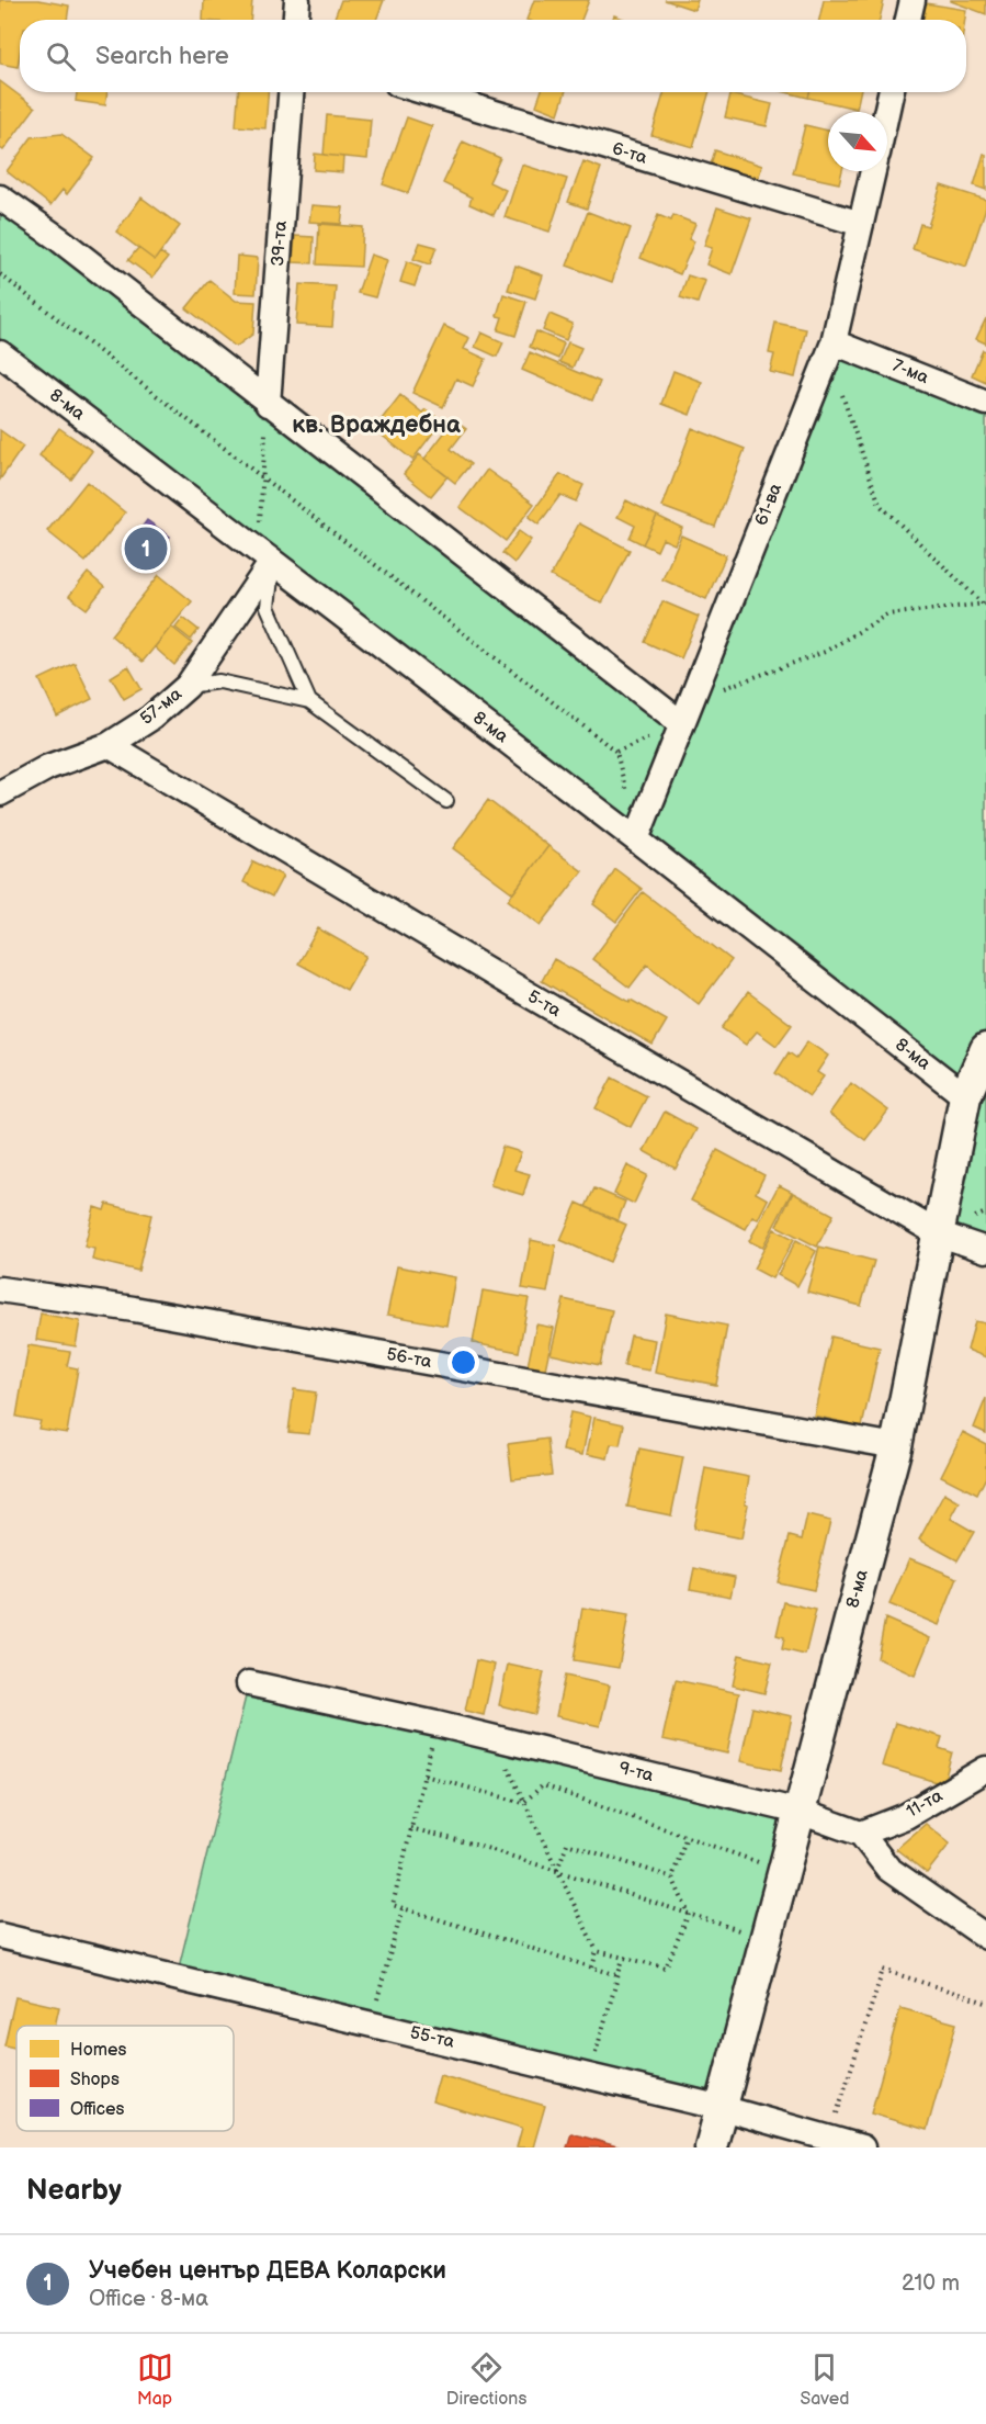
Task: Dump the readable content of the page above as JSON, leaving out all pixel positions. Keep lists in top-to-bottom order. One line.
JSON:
{"streets":{"street":["6-та","39-та","7-ма","8-ма","61-ва","57-ма","5-та","56-та","9-та","11-та","55-та"]},"crossings":[["6-та","61-ва"],["7-ма","61-ва"],["8-ма","61-ва"],["8-ма","57-ма"],["8-ма","5-та"],["8-ма","56-та"],["8-ма","9-та"],["8-ма","55-та"],["57-ма","5-та"],["9-та","11-та"]],"districts":["кв. Враждебна"],"legend":["Homes","Shops","Offices"],"north":"bottom right","page":{"search":"Search here","pins":"1","heading":"Nearby","list":[{"mark":"1","name":"Учебен център ДЕВА Коларски","note":"Office · 8-ма","value":"210 m"}],"nav":["Map","Directions","Saved"]}}
